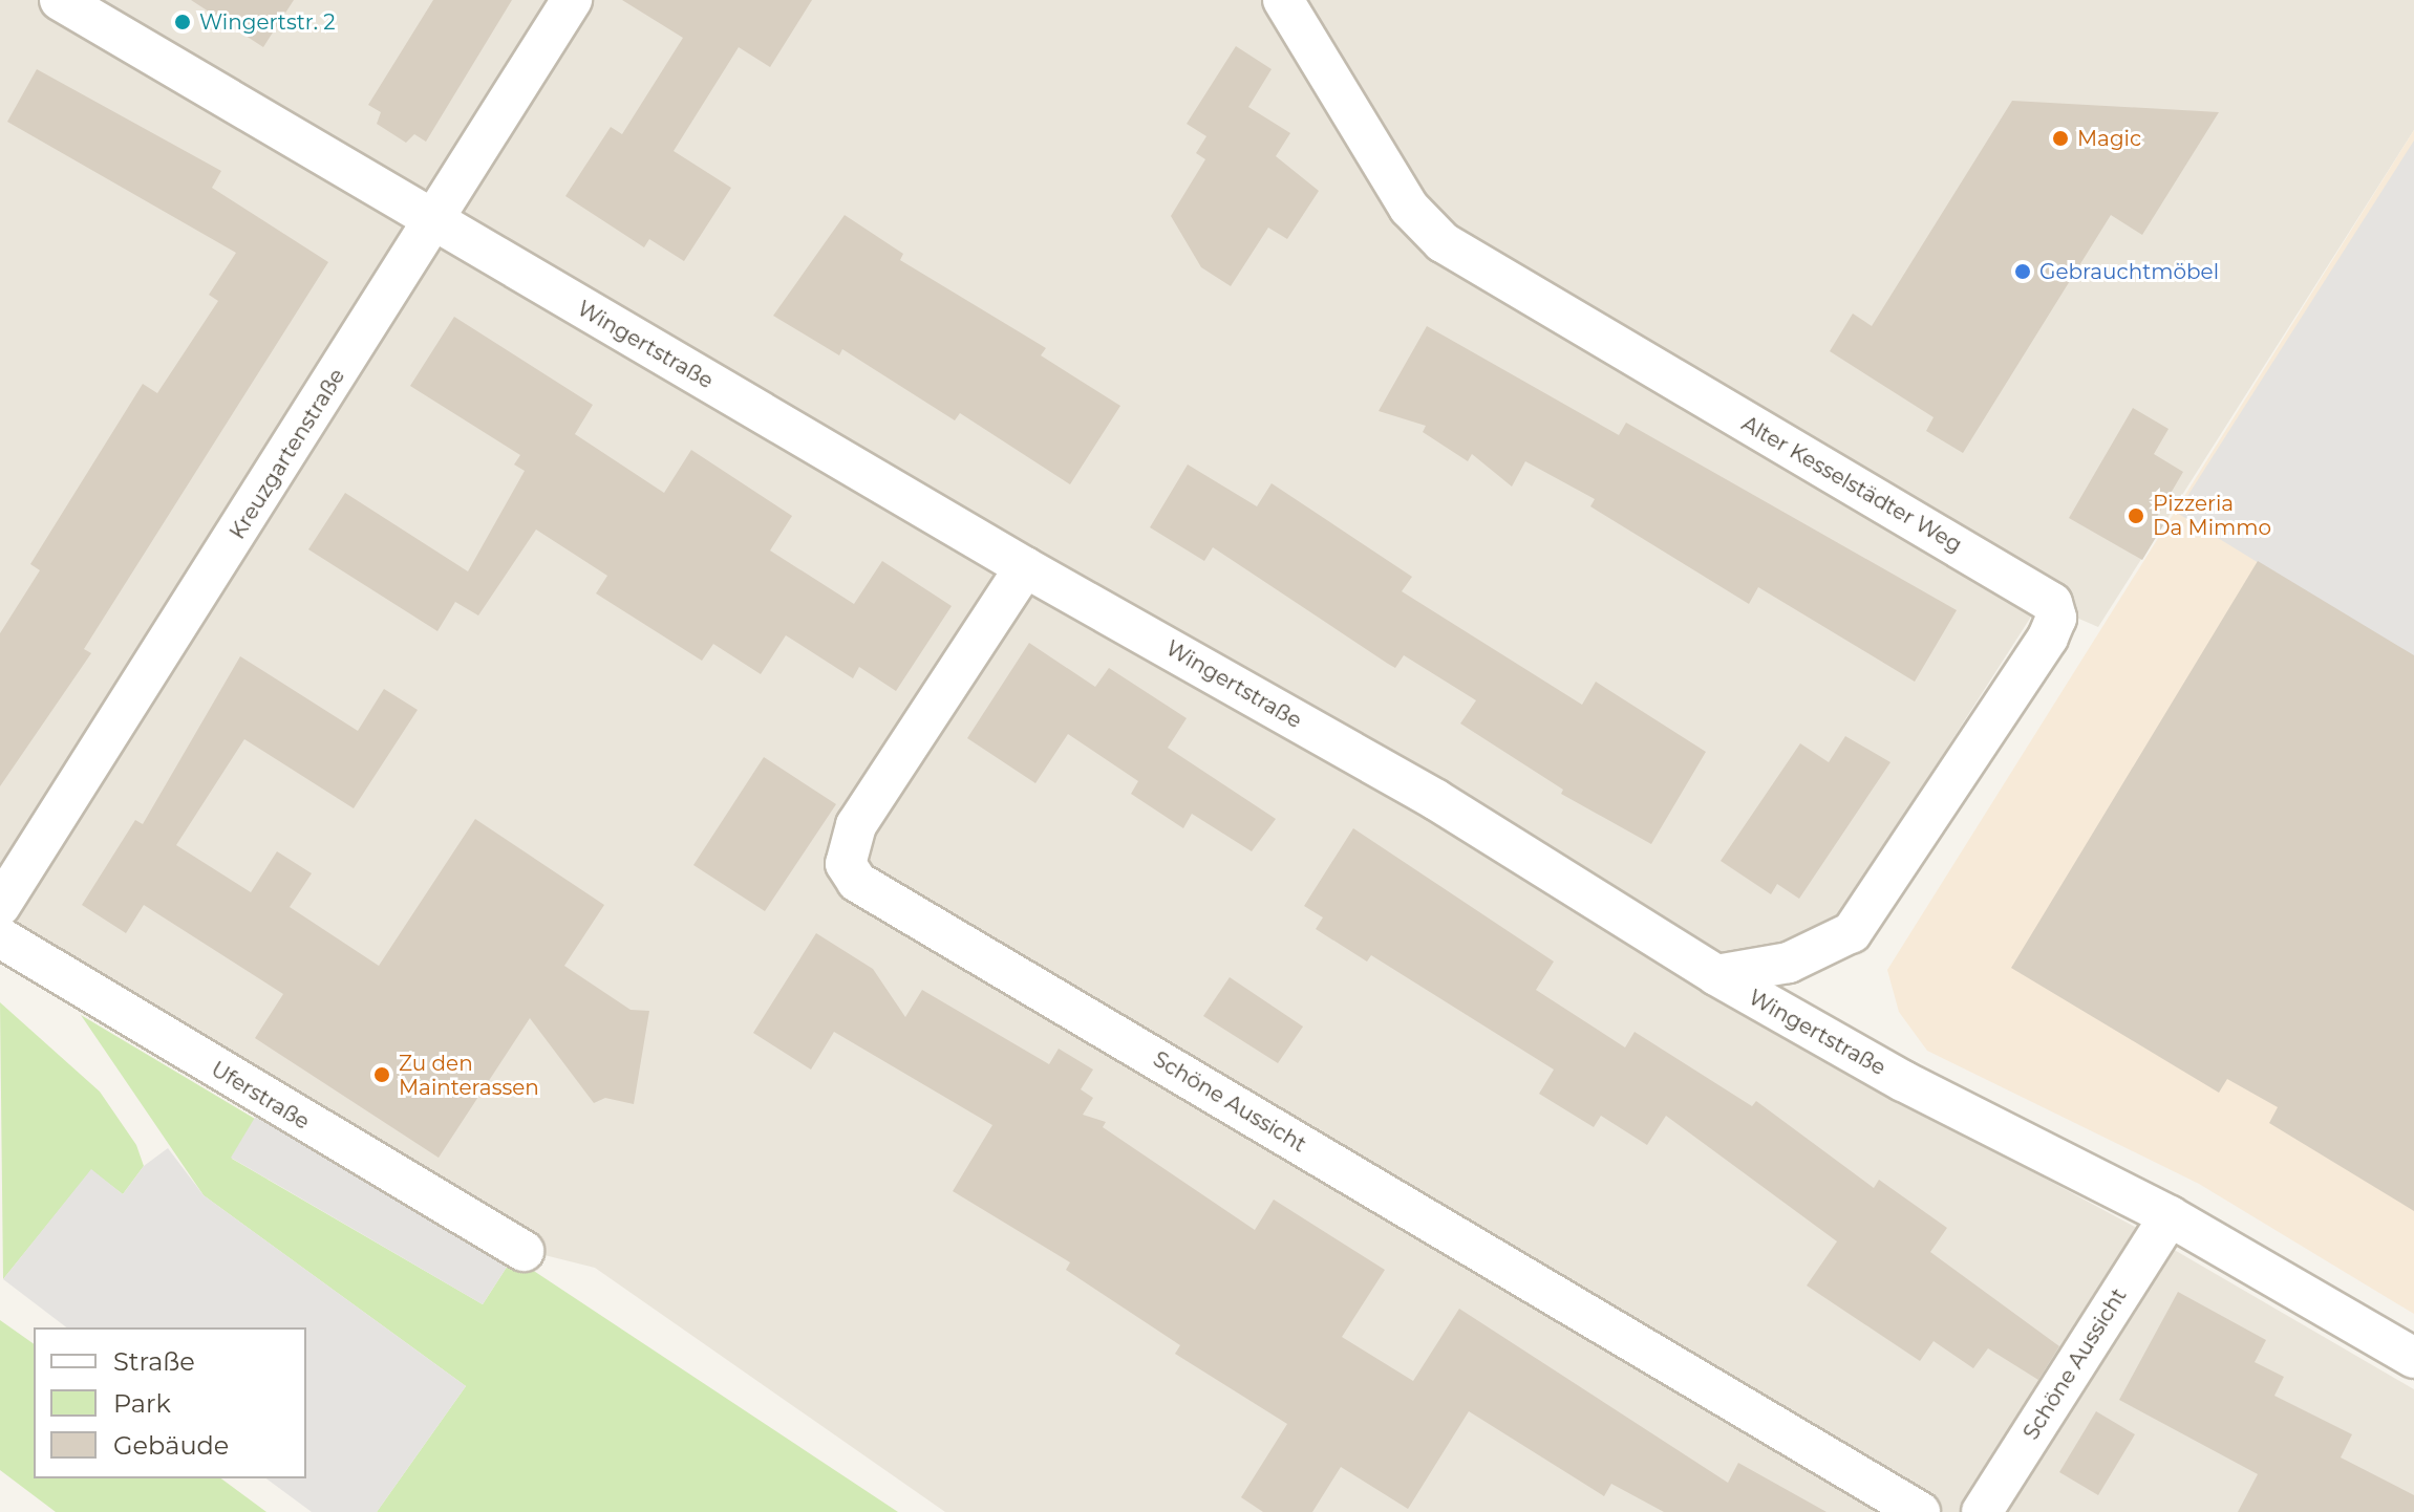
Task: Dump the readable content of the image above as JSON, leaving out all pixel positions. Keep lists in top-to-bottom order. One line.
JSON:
{"streets":{"street":["Wingertstraße","Kreuzgartenstraße","Alter Kesselstädter Weg","Uferstraße","Schöne Aussicht"]},"crossings":[["Wingertstraße","Kreuzgartenstraße"],["Wingertstraße","Alter Kesselstädter Weg"],["Wingertstraße","Schöne Aussicht"]],"places":["Wingertstr. 2","Magic","Gebrauchtmöbel","Pizzeria Da Mimmo","Zu den Mainterassen"],"legend":["Straße","Park","Gebäude"]}
